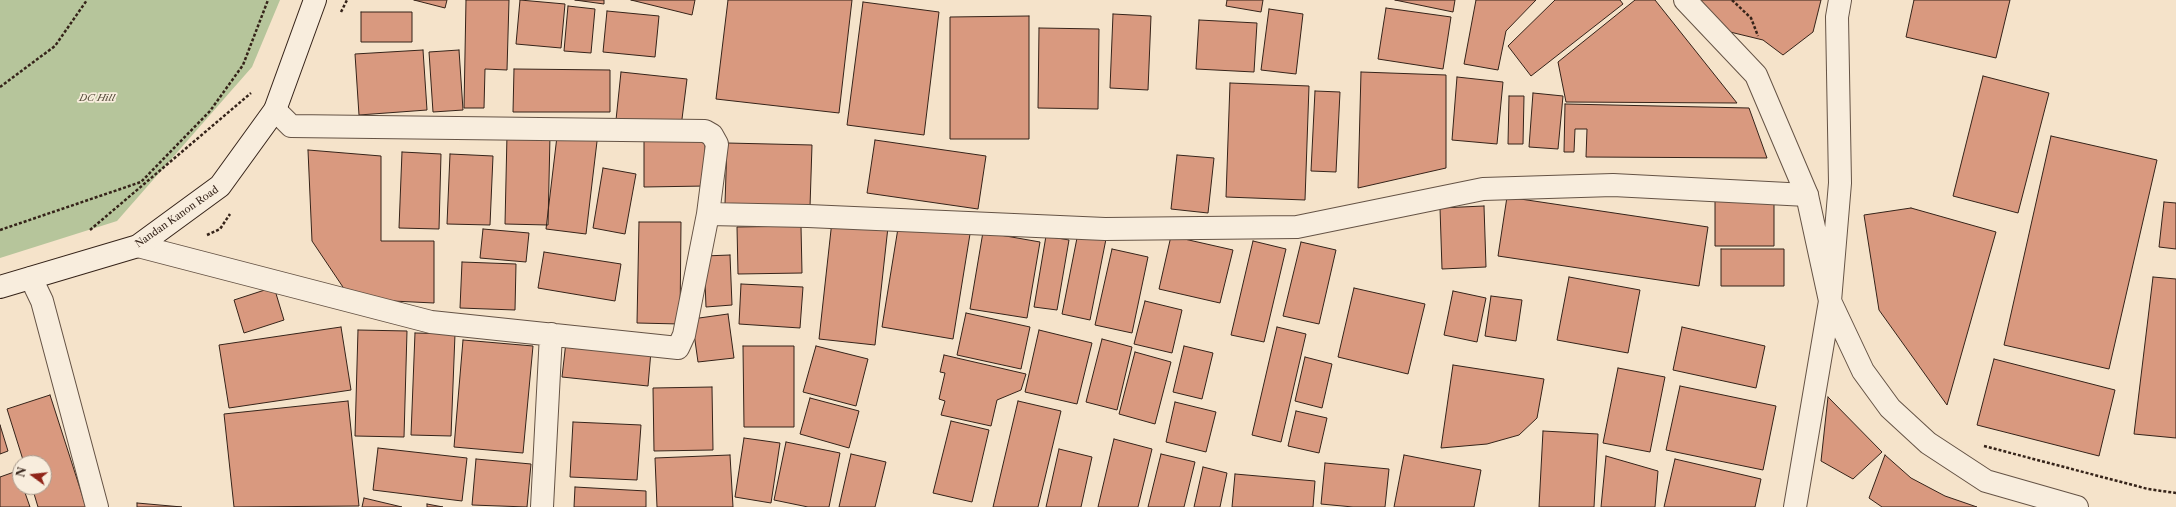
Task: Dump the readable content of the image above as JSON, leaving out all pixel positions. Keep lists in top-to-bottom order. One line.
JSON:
{"streets":{"street":["Nandan Kanon Road"]},"parks":["DC Hill"],"north":"left"}
